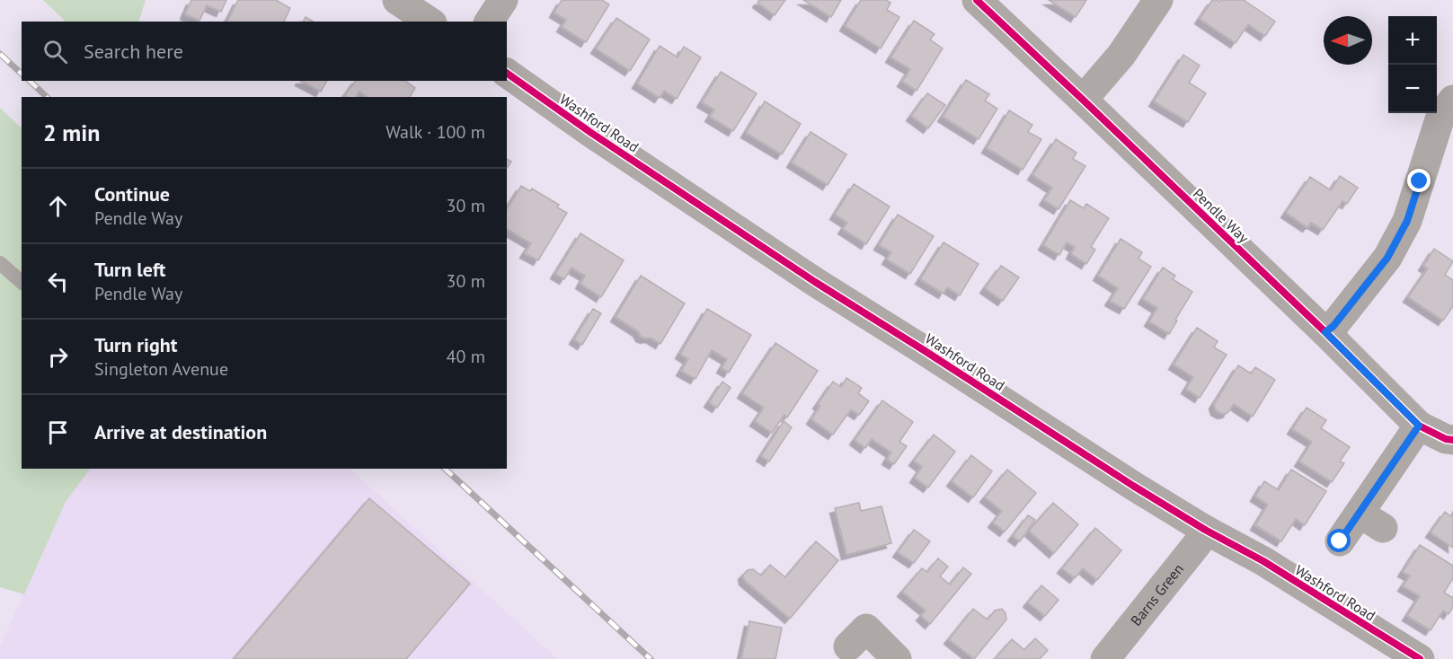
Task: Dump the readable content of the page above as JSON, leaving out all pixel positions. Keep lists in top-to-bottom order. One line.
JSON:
{"streets":{"street":["Washford Road","Pendle Way","Barns Green"]},"crossings":[["Washford Road","Barns Green"]],"north":"left","page":{"map_buttons":["+","−"],"search":"Search here","heading":["2 min","Walk · 100 m"],"list":[["Continue","Pendle Way","30 m"],["Turn left","Pendle Way","30 m"],["Turn right","Singleton Avenue","40 m"],"Arrive at destination"]}}
